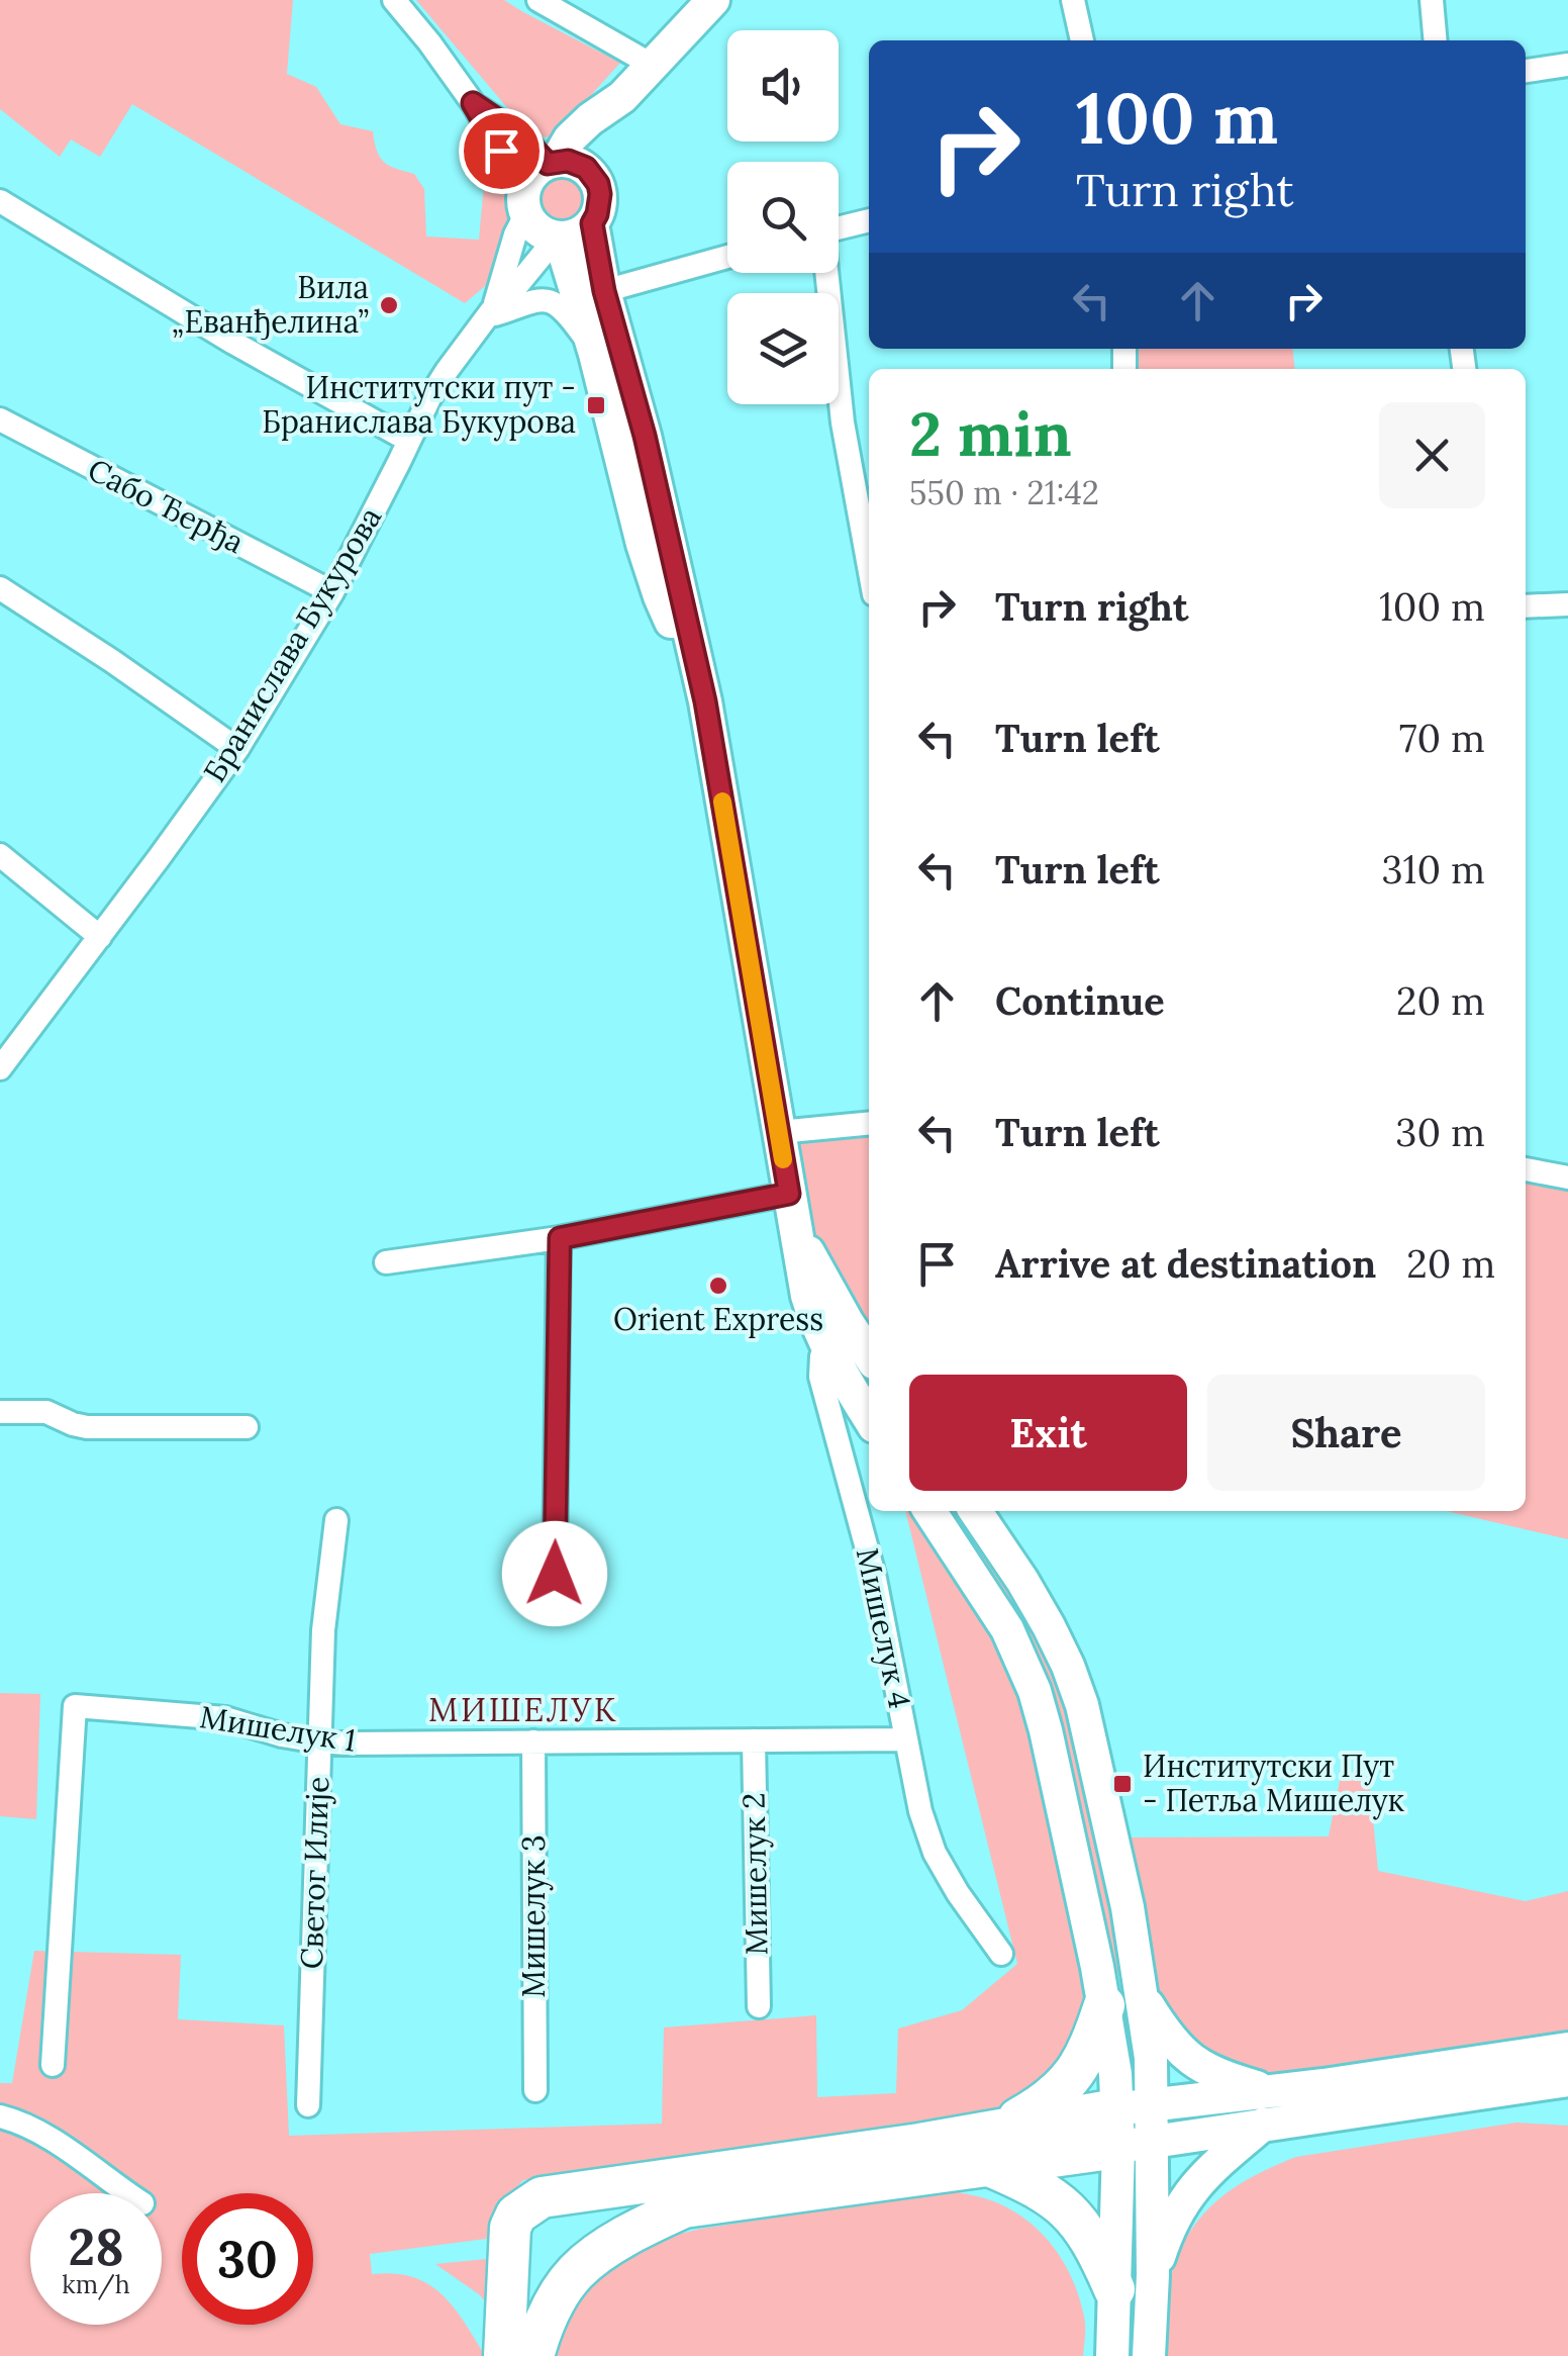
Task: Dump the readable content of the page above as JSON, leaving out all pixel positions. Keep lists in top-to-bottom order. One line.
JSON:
{"streets":{"street":["Сабо Ђерђа","Бранислава Букурова","Мишелук 4","Мишелук 1","Светог Илије","Мишелук 2","Мишелук 3"]},"crossings":[["Сабо Ђерђа","Бранислава Букурова"],["Мишелук 4","Мишелук 1"],["Мишелук 1","Светог Илије"],["Мишелук 1","Мишелук 2"],["Мишелук 1","Мишелук 3"]],"districts":["МИШЕЛУК"],"places":{"other":["Вила „Еванђелина”","Orient Express"],"transit":["Институтски пут - Бранислава Букурова","Институтски Пут - Петља Мишелук"]},"page":{"turn":["100 m","Turn right"],"heading":["2 min","550 m · 21:42"],"list":[{"name":"Turn right","value":"100 m"},{"name":"Turn left","value":"70 m"},{"name":"Turn left","value":"310 m"},{"name":"Continue","value":"20 m"},{"name":"Turn left","value":"30 m"},{"name":"Arrive at destination","value":"20 m"}],"buttons":["Exit","Share"],"speed":"28 km/h","limit":"30"}}
